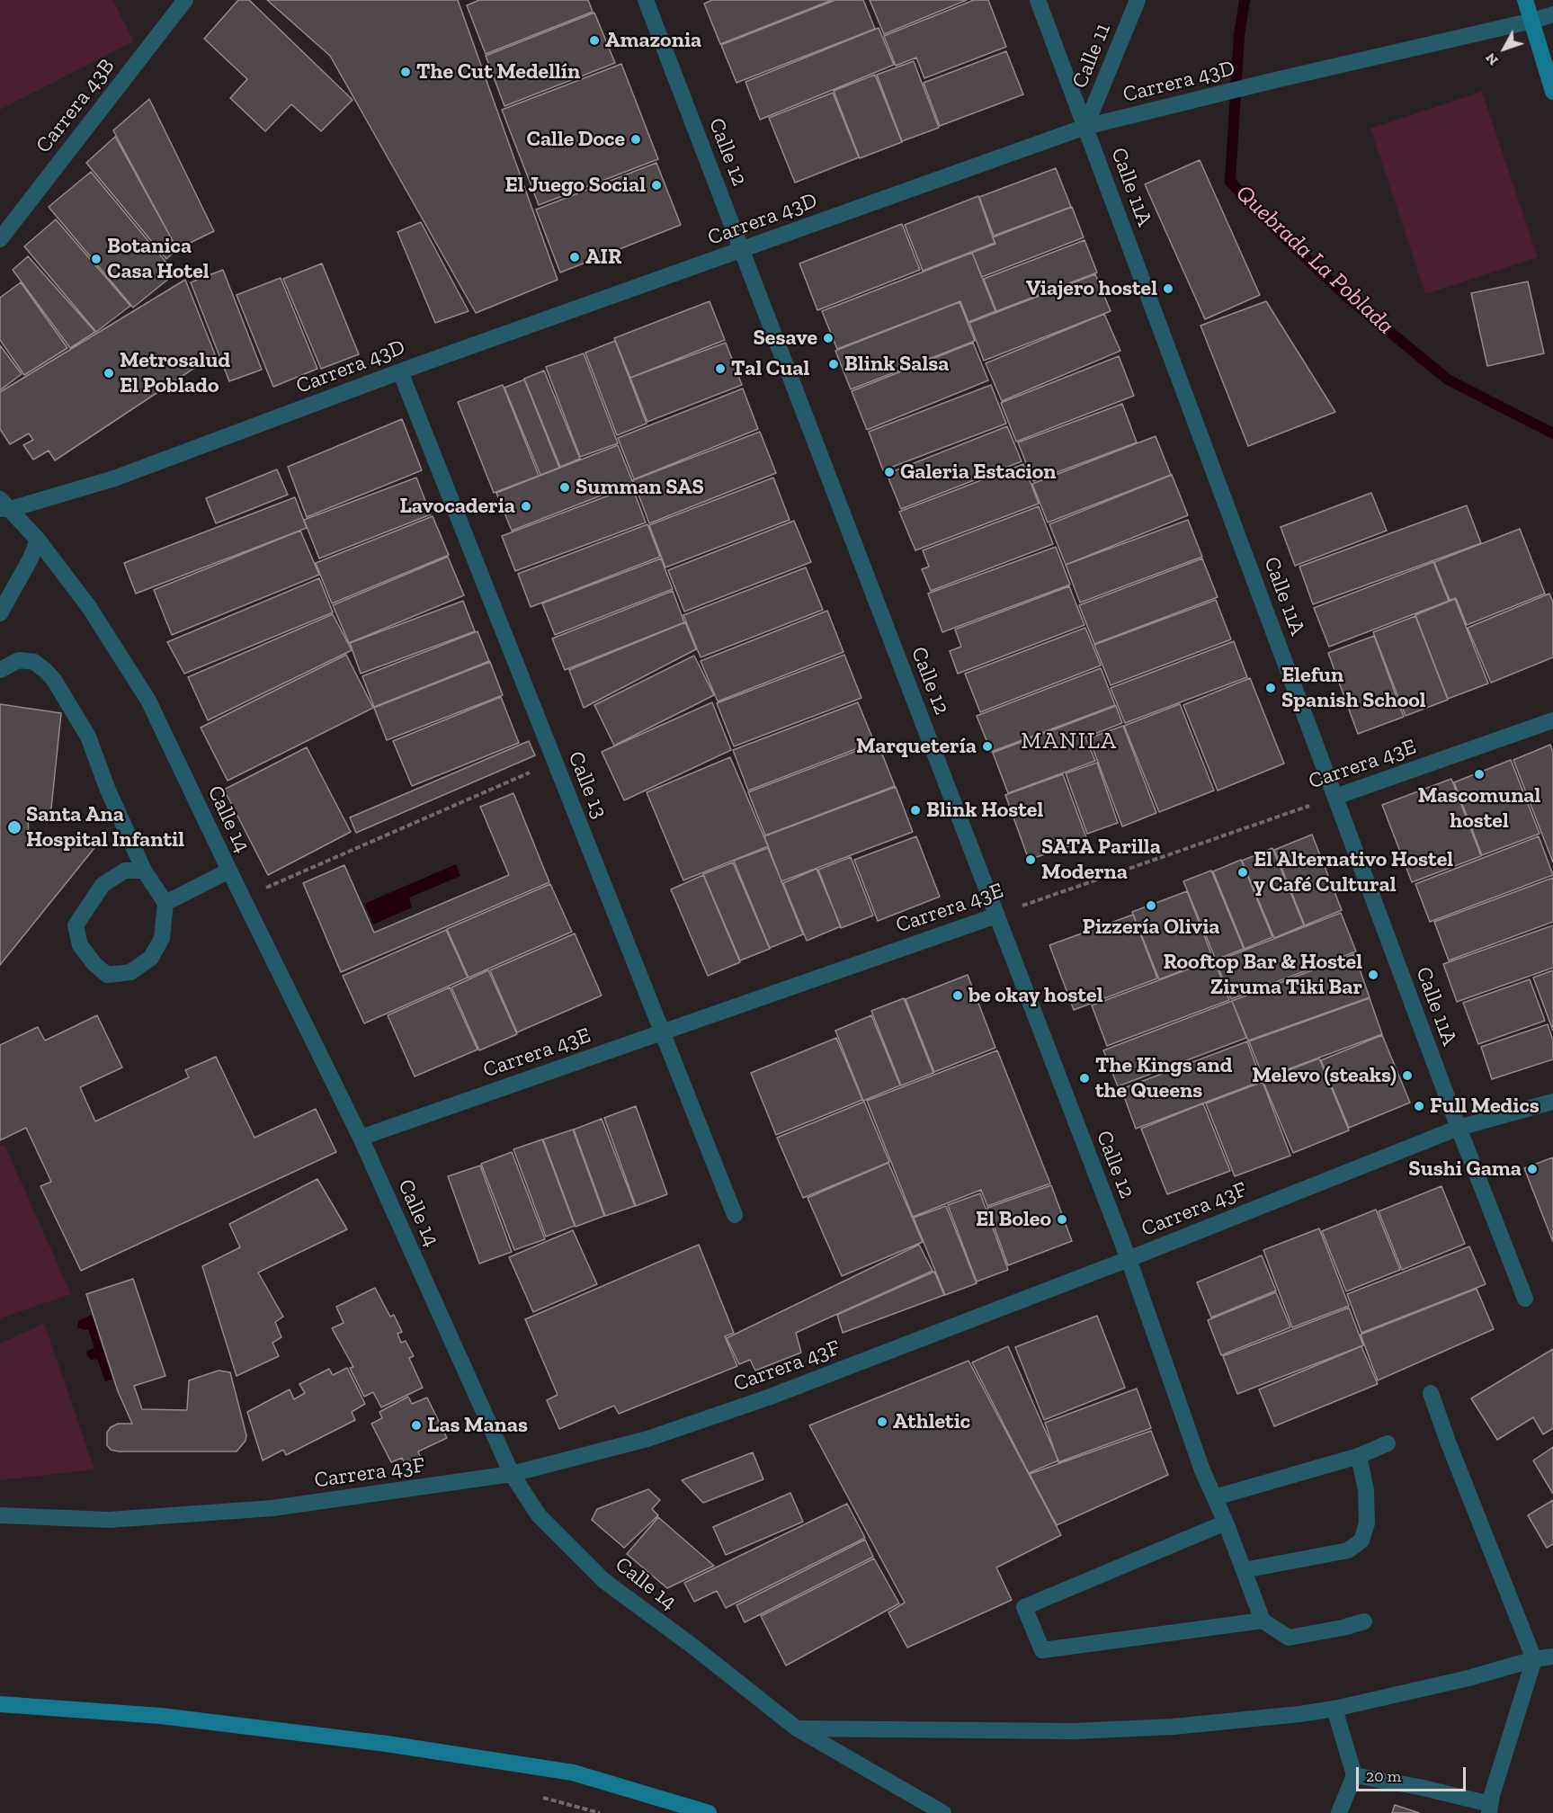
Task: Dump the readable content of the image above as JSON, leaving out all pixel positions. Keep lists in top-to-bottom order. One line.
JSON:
{"streets":{"street":["Calle 11","Carrera 43D","Carrera 43B","Calle 12","Calle 11A","Carrera 43E","Calle 13","Calle 14","Carrera 43F"]},"crossings":[["Calle 11","Carrera 43D"],["Calle 11","Calle 11A"],["Carrera 43D","Calle 12"],["Carrera 43D","Calle 11A"],["Carrera 43D","Calle 13"],["Carrera 43D","Calle 14"],["Calle 12","Carrera 43E"],["Calle 12","Carrera 43F"],["Calle 11A","Carrera 43E"],["Calle 11A","Carrera 43F"],["Carrera 43E","Calle 13"],["Carrera 43E","Calle 14"],["Calle 14","Carrera 43F"]],"districts":["MANILA"],"water":["Quebrada La Poblada"],"places":["Amazonia","The Cut Medellín","Calle Doce","El Juego Social","AIR","Botanica Casa Hotel","Viajero hostel","Sesave","Blink Salsa","Tal Cual","Metrosalud El Poblado","Galeria Estacion","Summan SAS","Lavocaderia","Elefun Spanish School","Marquetería","Mascomunal hostel","Blink Hostel","Santa Ana Hospital Infantil","SATA Parilla Moderna","El Alternativo Hostel y Café Cultural","Pizzería Olivia","Rooftop Bar & Hostel Ziruma Tiki Bar","be okay hostel","Melevo (steaks)","The Kings and the Queens","Full Medics","Sushi Gama","El Boleo","Athletic","Las Manas"],"scale_bar":"20 m","north":"bottom left"}
